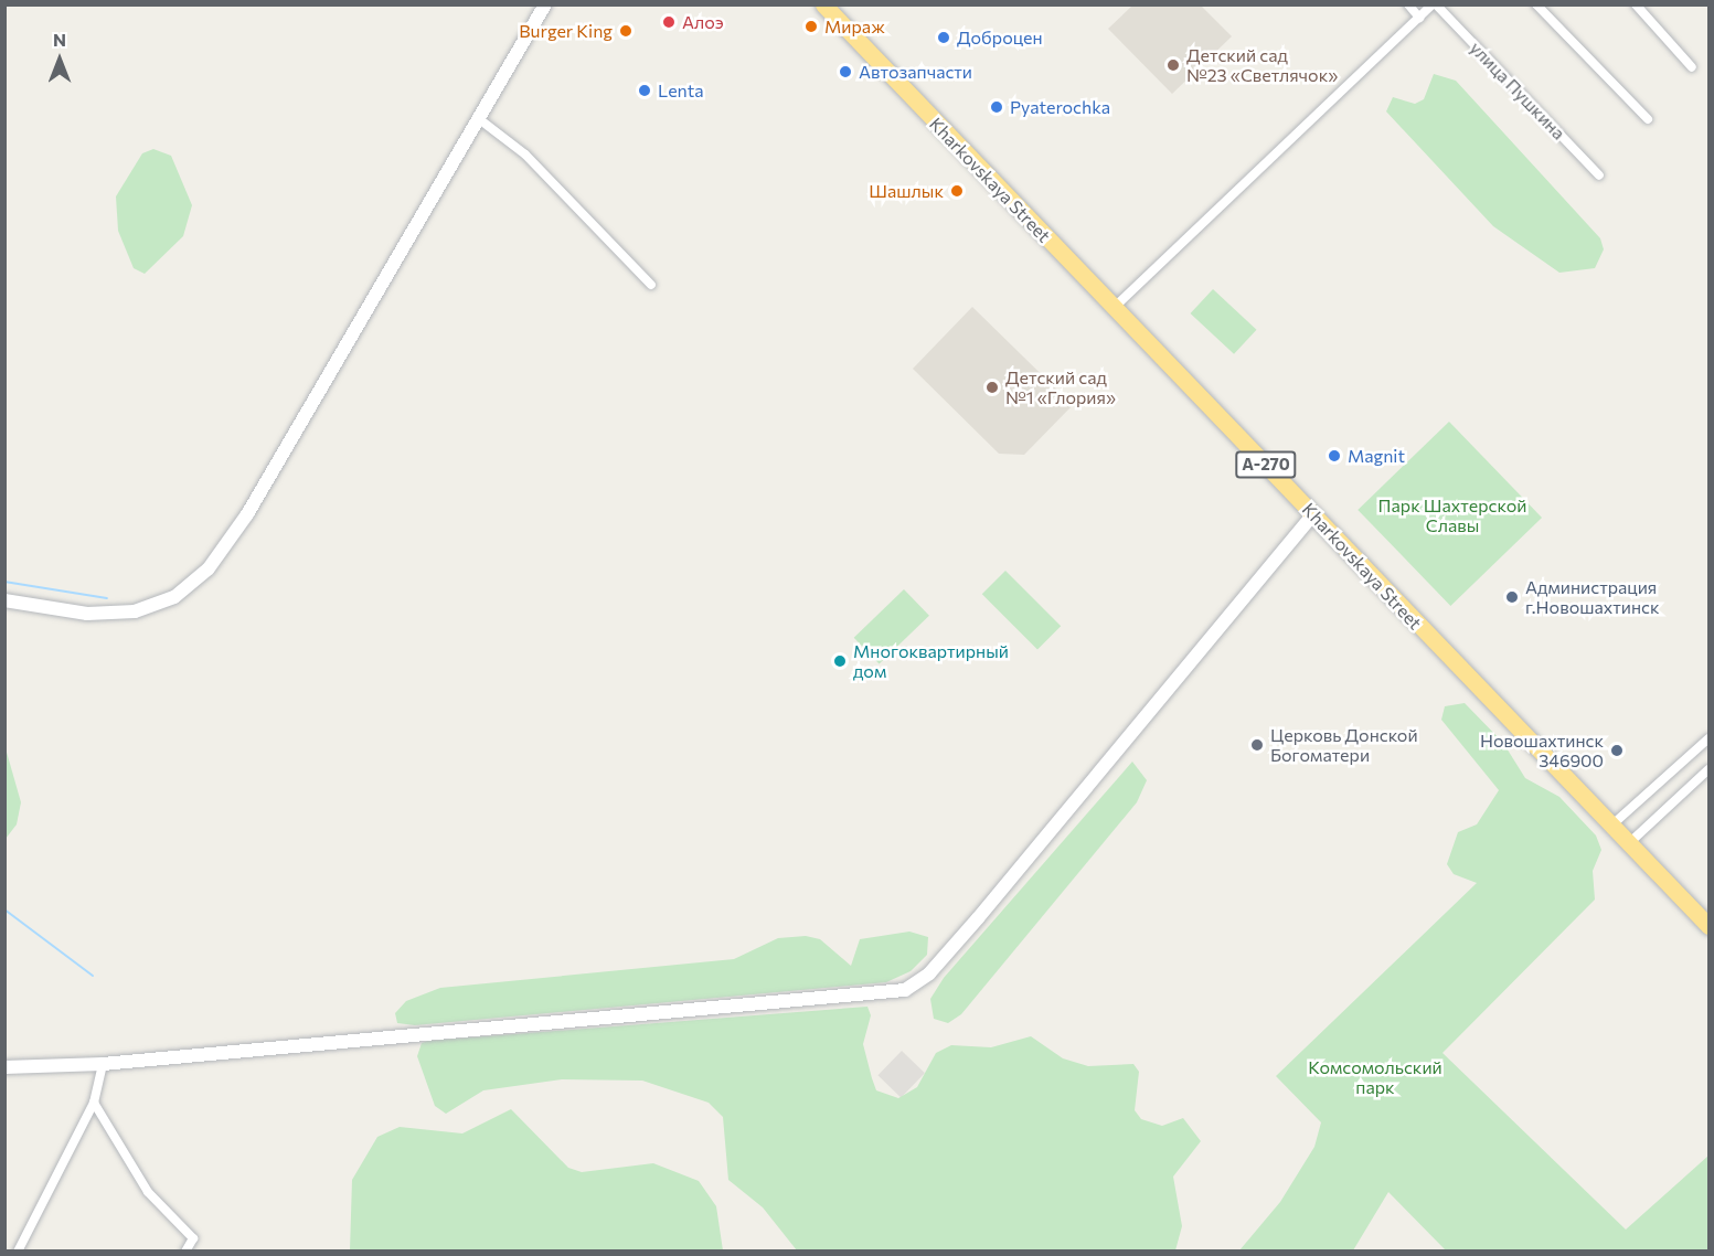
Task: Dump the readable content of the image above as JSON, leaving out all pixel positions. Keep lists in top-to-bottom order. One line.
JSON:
{"streets":{"highway":["Kharkovskaya Street","А-270"],"street":["улица Пушкина"]},"parks":["Парк Шахтерской Славы","Комсомольский парк"],"places":["Алоэ","Мираж","Burger King","Доброцен","Детский сад №23 «Светлячок»","Автозапчасти","Lenta","Pyaterochka","Шашлык","Детский сад №1 «Глория»","Magnit","Администрация г.Новошахтинск","Многоквартирный дом","Церковь Донской Богоматери","Новошахтинск 346900"],"north":"top"}
